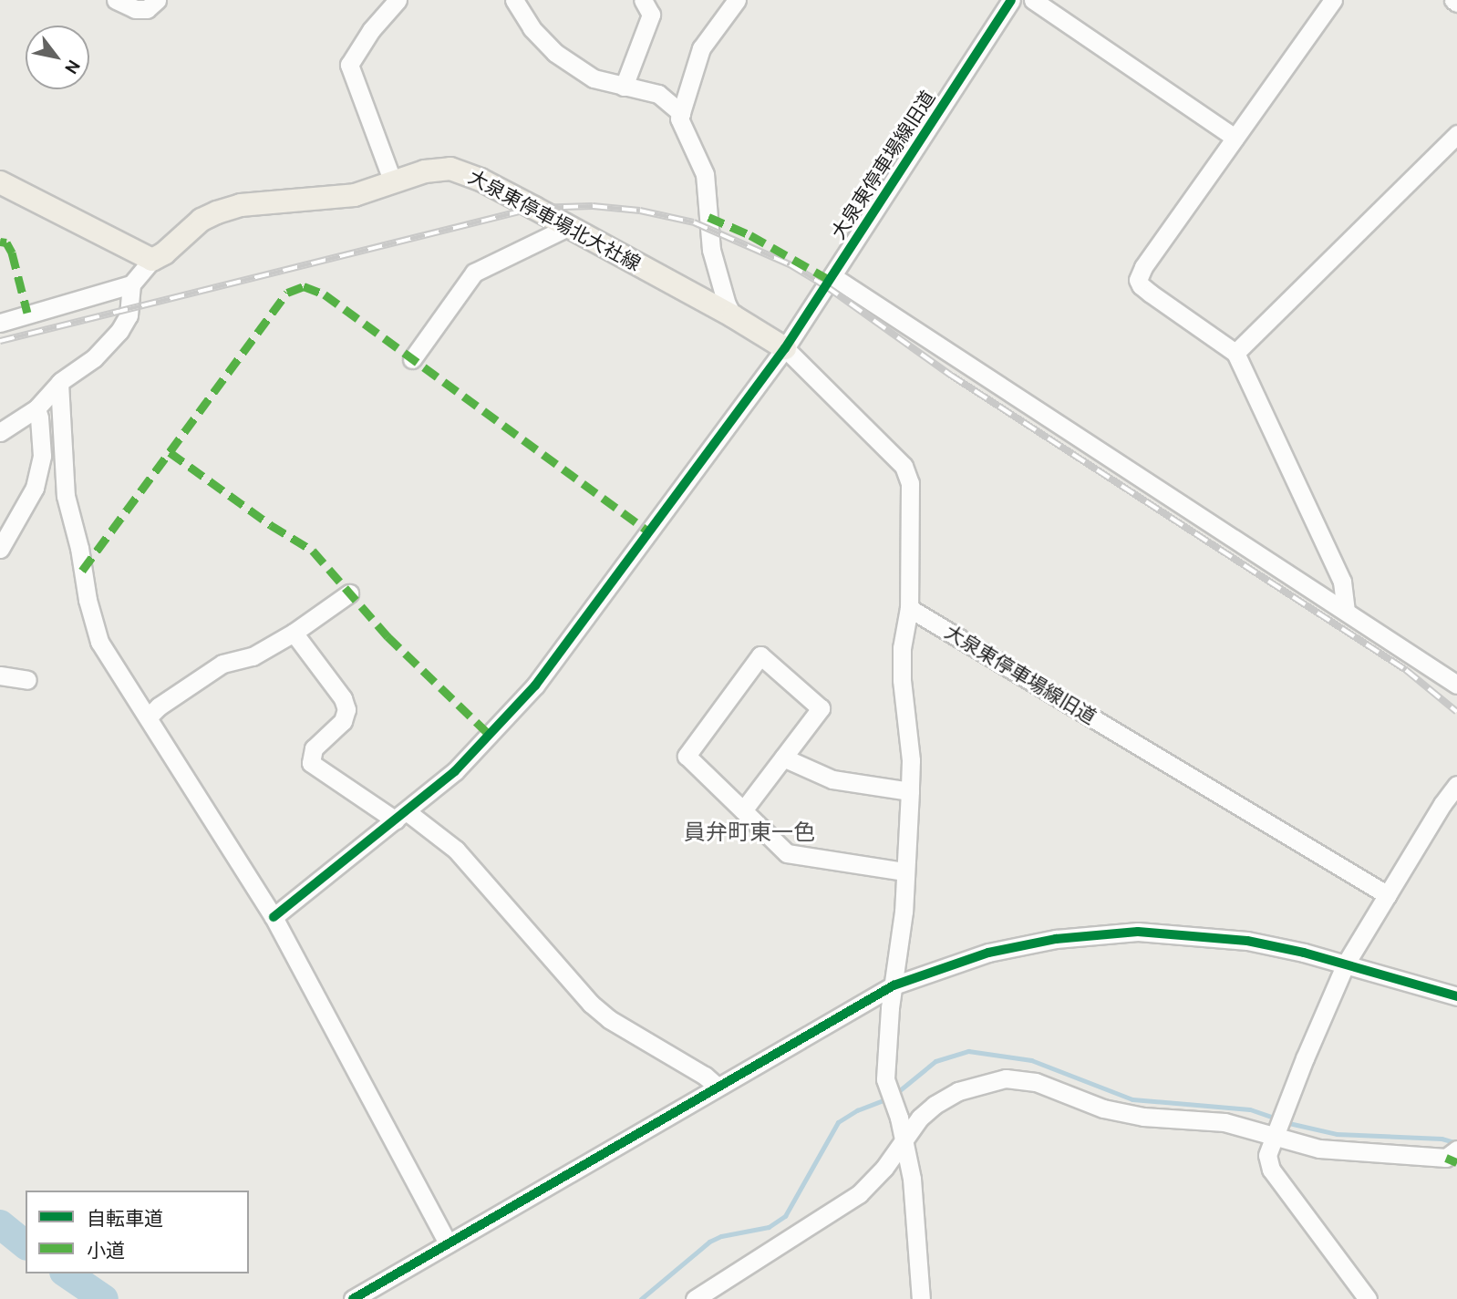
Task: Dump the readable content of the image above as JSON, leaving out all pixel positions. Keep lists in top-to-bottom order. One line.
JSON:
{"streets":{"main road":["大泉東停車場北大社線"],"street":["大泉東停車場線旧道"]},"crossings":[["大泉東停車場線旧道","大泉東停車場北大社線"]],"districts":["員弁町東一色"],"legend":["自転車道","小道"],"north":"bottom right"}
